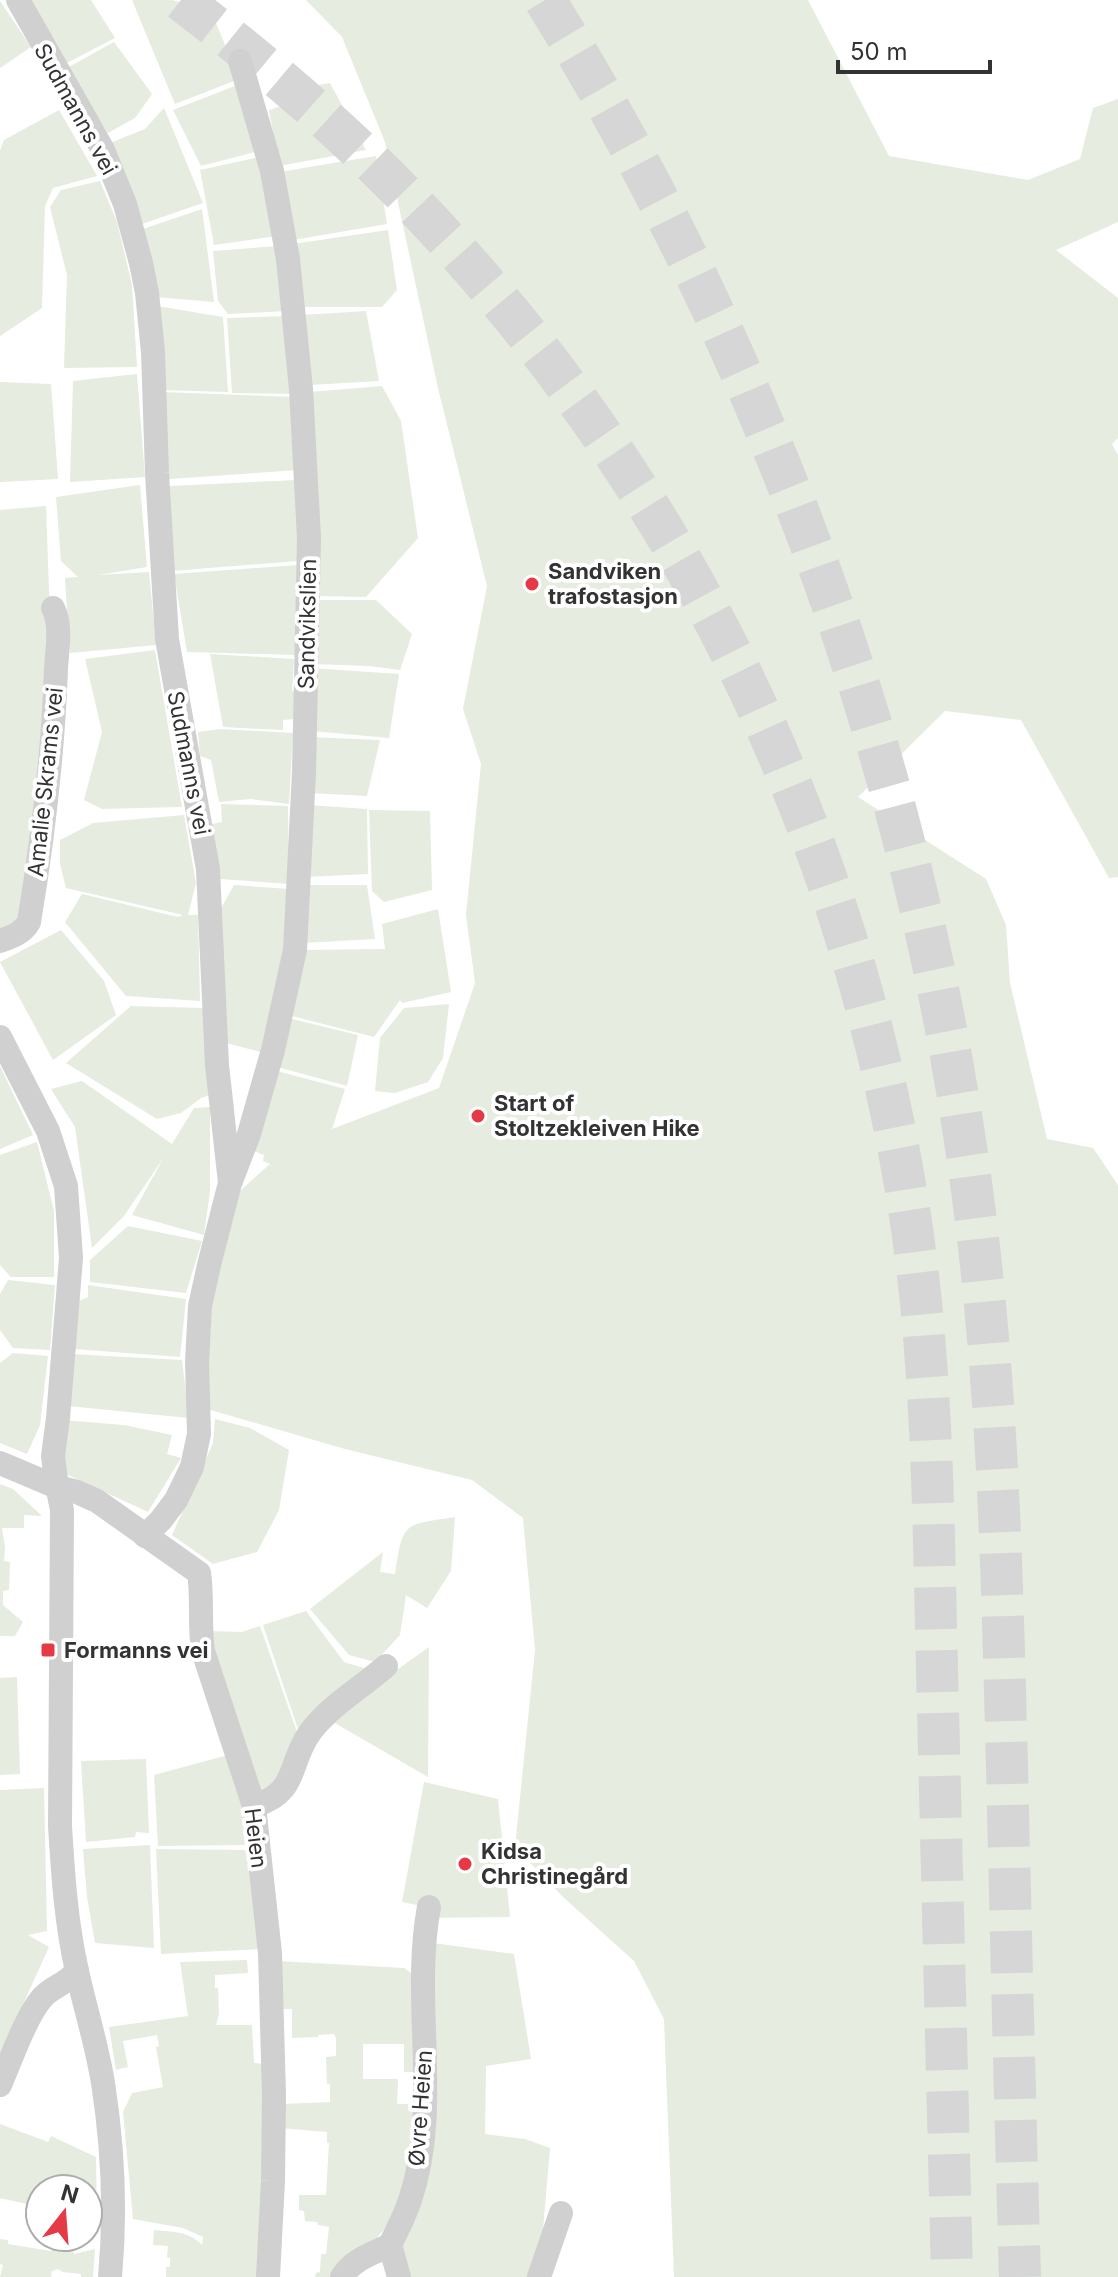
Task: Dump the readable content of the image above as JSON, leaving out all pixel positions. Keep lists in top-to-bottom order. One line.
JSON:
{"streets":{"street":["Sudmanns vei","Sandvikslien","Amalie Skrams vei","Heien","Øvre Heien"]},"crossings":[["Sudmanns vei","Sandvikslien"],["Sudmanns vei","Heien"]],"places":{"other":["Sandviken trafostasjon","Start of Stoltzekleiven Hike","Kidsa Christinegård"],"transit":["Formanns vei"]},"scale_bar":"50 m","north":"top"}
